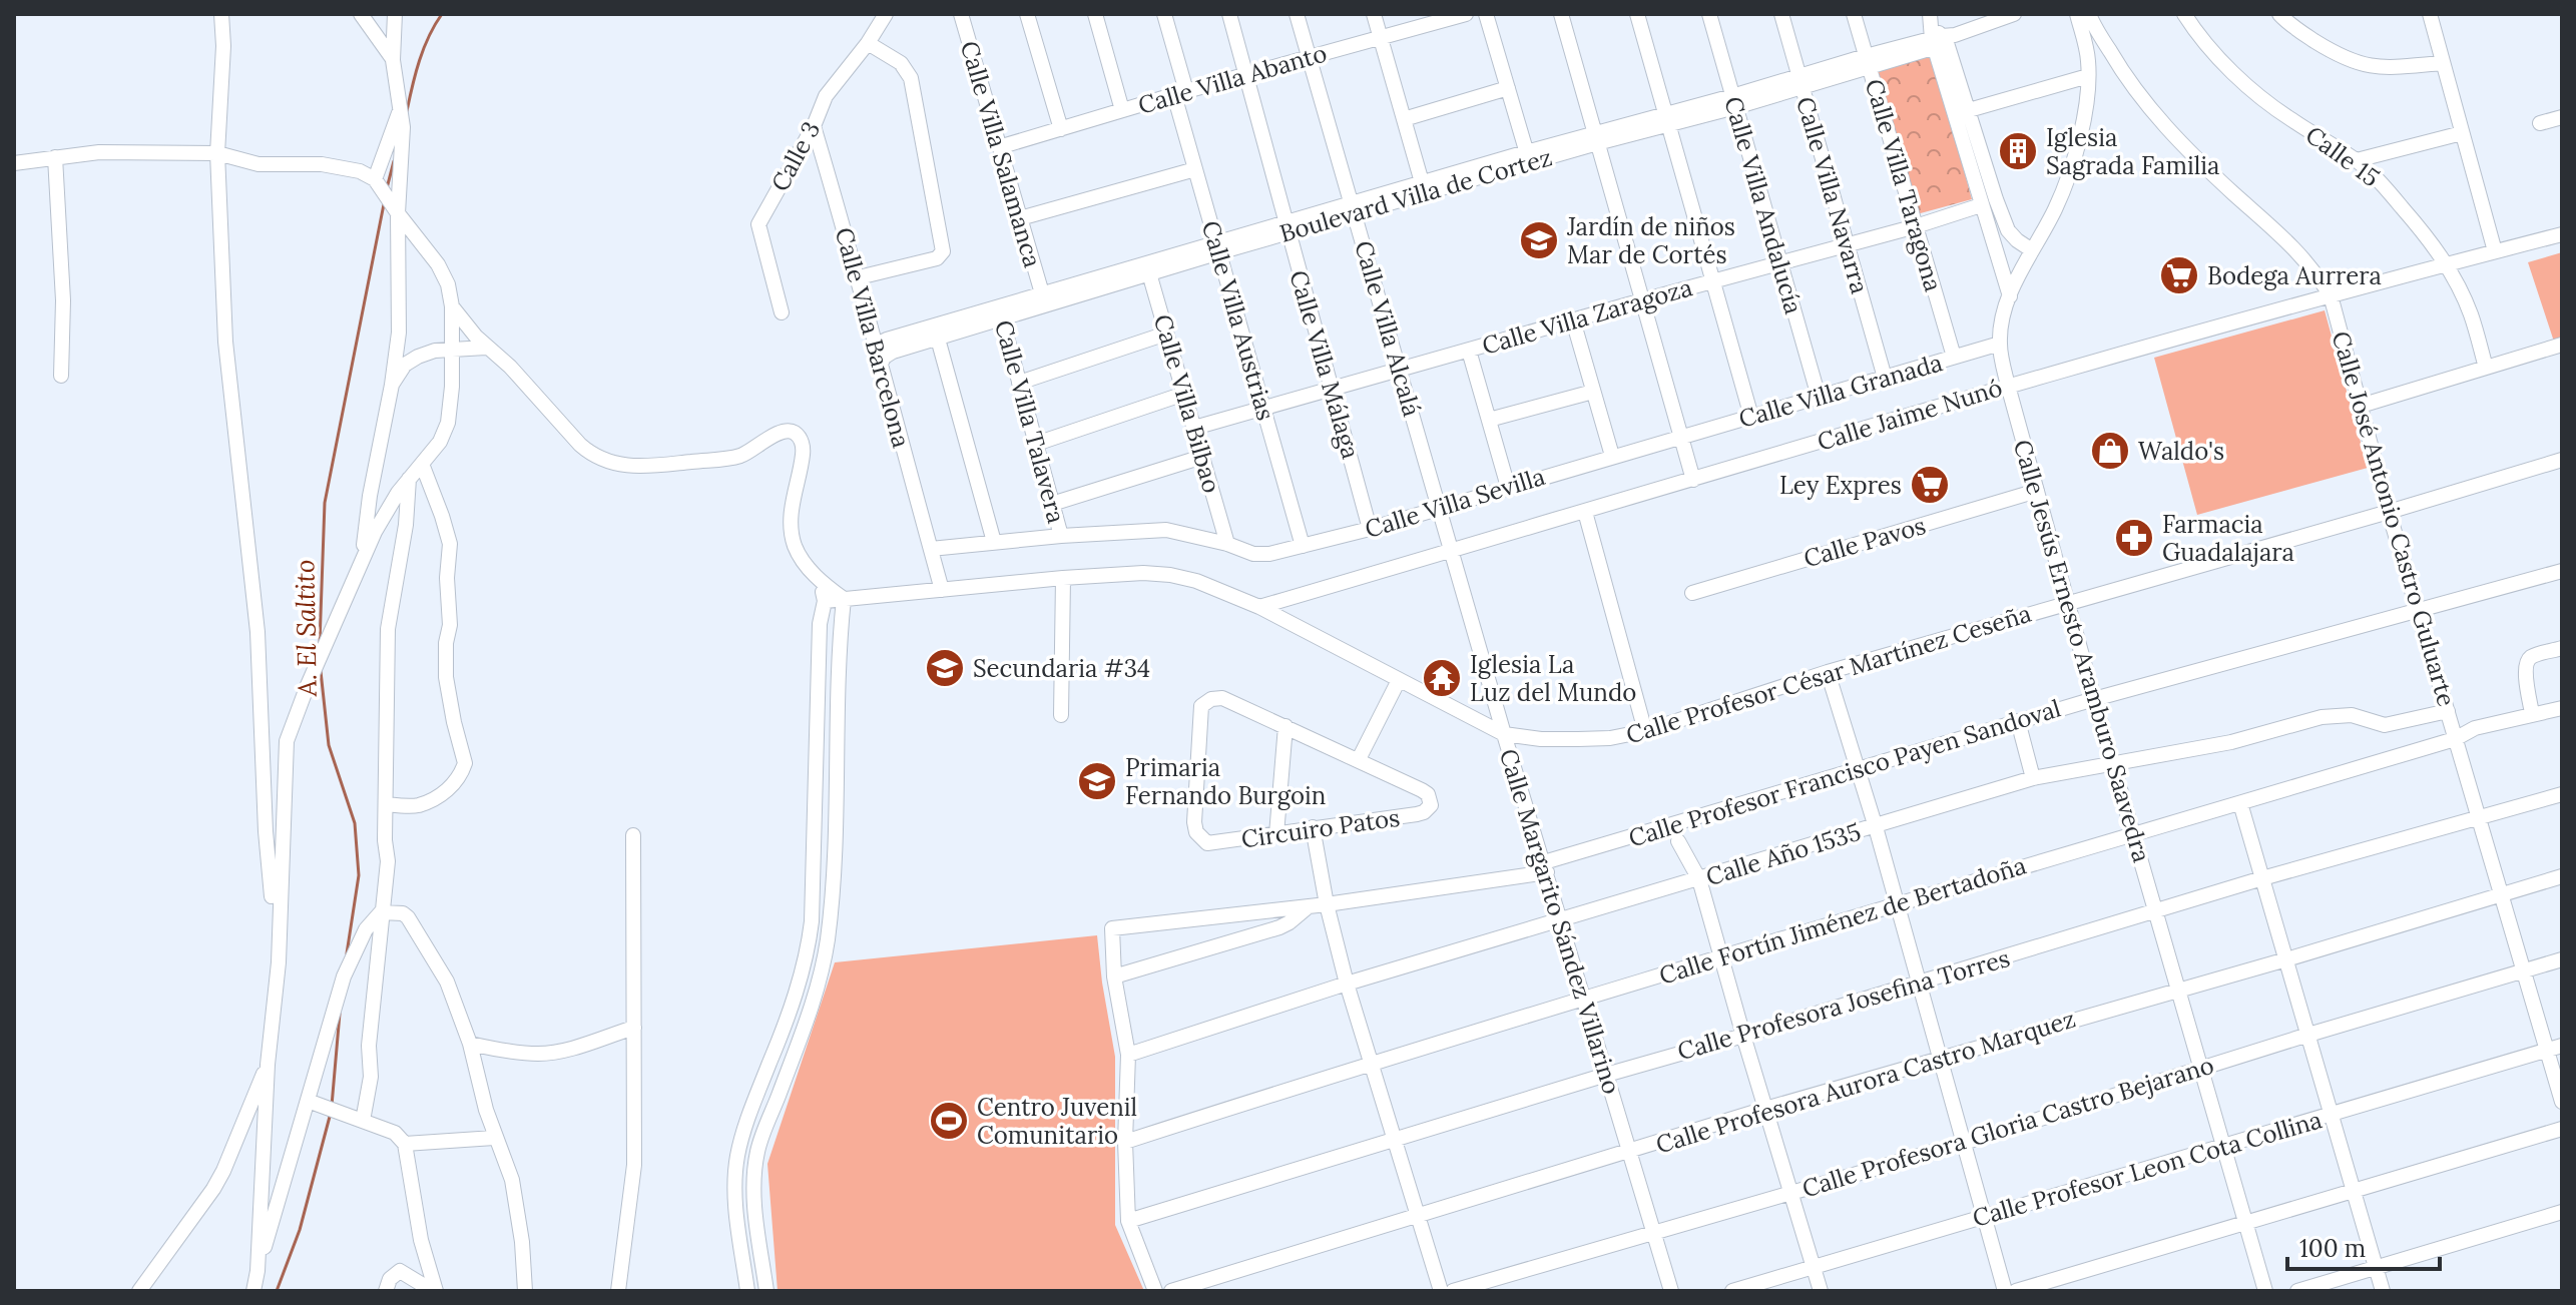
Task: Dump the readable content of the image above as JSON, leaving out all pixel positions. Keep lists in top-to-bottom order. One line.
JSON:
{"streets":{"street":["Calle Villa Abanto","Calle Villa Salamanca","Calle 3","Calle 15","Calle Villa Taragona","Boulevard Villa de Cortez","Calle Villa Navarra","Calle Villa Andalucía","Calle Villa Zaragoza","Calle Villa Austrias","Calle Villa Alcalá","Calle Villa Barcelona","Calle Villa Málaga","Calle Villa Granada","Calle Villa Bilbao","Calle Jaime Nunó","Calle Villa Talavera","Calle Villa Sevilla","Calle José Antonio Castro Guluarte","Calle Pavos","Calle Jesús Ernesto Aramburo Saavedra","Calle Profesor César Martínez Ceseña","Calle Profesor Francisco Payen Sandoval","Circuiro Patos","Calle Año 1535","Calle Fortín Jiménez de Bertadoña","Calle Margarito Sández Villarino","Calle Profesora Josefina Torres","Calle Profesora Aurora Castro Marquez","Calle Profesora Gloria Castro Bejarano","Calle Profesor Leon Cota Collina"]},"crossings":[["Calle Villa Abanto","Calle Villa Salamanca"],["Calle Villa Abanto","Calle Villa Austrias"],["Calle Villa Abanto","Calle Villa Alcalá"],["Calle Villa Abanto","Calle Villa Málaga"],["Calle Villa Salamanca","Boulevard Villa de Cortez"],["Calle 3","Calle Villa Barcelona"],["Calle 15","Calle Jaime Nunó"],["Calle Villa Taragona","Boulevard Villa de Cortez"],["Calle Villa Taragona","Calle Villa Zaragoza"],["Calle Villa Taragona","Calle Villa Granada"],["Boulevard Villa de Cortez","Calle Villa Navarra"],["Boulevard Villa de Cortez","Calle Villa Andalucía"],["Boulevard Villa de Cortez","Calle Villa Austrias"],["Boulevard Villa de Cortez","Calle Villa Alcalá"],["Boulevard Villa de Cortez","Calle Villa Barcelona"],["Boulevard Villa de Cortez","Calle Villa Málaga"],["Boulevard Villa de Cortez","Calle Villa Bilbao"],["Boulevard Villa de Cortez","Calle Villa Talavera"],["Calle Villa Navarra","Calle Villa Zaragoza"],["Calle Villa Navarra","Calle Villa Granada"],["Calle Villa Andalucía","Calle Villa Zaragoza"],["Calle Villa Andalucía","Calle Villa Granada"],["Calle Villa Zaragoza","Calle Villa Austrias"],["Calle Villa Zaragoza","Calle Villa Alcalá"],["Calle Villa Zaragoza","Calle Villa Málaga"],["Calle Villa Zaragoza","Calle Villa Bilbao"],["Calle Villa Austrias","Calle Villa Sevilla"],["Calle Villa Alcalá","Calle Jaime Nunó"],["Calle Villa Alcalá","Calle Villa Sevilla"],["Calle Villa Alcalá","Calle Margarito Sández Villarino"],["Calle Villa Barcelona","Calle Profesor César Martínez Ceseña"],["Calle Villa Málaga","Calle Villa Sevilla"],["Calle Villa Granada","Calle Villa Sevilla"],["Calle Villa Granada","Calle Jesús Ernesto Aramburo Saavedra"],["Calle Villa Bilbao","Calle Villa Sevilla"],["Calle Jaime Nunó","Calle José Antonio Castro Guluarte"],["Calle Jaime Nunó","Calle Jesús Ernesto Aramburo Saavedra"],["Calle Jaime Nunó","Calle Profesor César Martínez Ceseña"],["Calle Jaime Nunó","Calle Margarito Sández Villarino"],["Calle José Antonio Castro Guluarte","Calle Profesor César Martínez Ceseña"],["Calle José Antonio Castro Guluarte","Calle Profesor Francisco Payen Sandoval"],["Calle José Antonio Castro Guluarte","Calle Año 1535"],["Calle José Antonio Castro Guluarte","Calle Fortín Jiménez de Bertadoña"],["Calle José Antonio Castro Guluarte","Calle Profesora Josefina Torres"],["Calle José Antonio Castro Guluarte","Calle Profesora Aurora Castro Marquez"],["Calle José Antonio Castro Guluarte","Calle Profesora Gloria Castro Bejarano"],["Calle José Antonio Castro Guluarte","Calle Profesor Leon Cota Collina"],["Calle Pavos","Calle Jesús Ernesto Aramburo Saavedra"],["Calle Jesús Ernesto Aramburo Saavedra","Calle Profesor César Martínez Ceseña"],["Calle Jesús Ernesto Aramburo Saavedra","Calle Profesor Francisco Payen Sandoval"],["Calle Jesús Ernesto Aramburo Saavedra","Calle Año 1535"],["Calle Jesús Ernesto Aramburo Saavedra","Calle Fortín Jiménez de Bertadoña"],["Calle Jesús Ernesto Aramburo Saavedra","Calle Profesora Josefina Torres"],["Calle Jesús Ernesto Aramburo Saavedra","Calle Profesora Aurora Castro Marquez"],["Calle Jesús Ernesto Aramburo Saavedra","Calle Profesora Gloria Castro Bejarano"],["Calle Jesús Ernesto Aramburo Saavedra","Calle Profesor Leon Cota Collina"],["Calle Profesor César Martínez Ceseña","Calle Margarito Sández Villarino"],["Calle Profesor Francisco Payen Sandoval","Calle Margarito Sández Villarino"],["Calle Año 1535","Calle Margarito Sández Villarino"],["Calle Fortín Jiménez de Bertadoña","Calle Margarito Sández Villarino"],["Calle Margarito Sández Villarino","Calle Profesora Josefina Torres"],["Calle Margarito Sández Villarino","Calle Profesora Aurora Castro Marquez"],["Calle Margarito Sández Villarino","Calle Profesora Gloria Castro Bejarano"]],"water":["A. El Saltito"],"places":{"building":["Iglesia Sagrada Familia"],"school or university":["Jardín de niños Mar de Cortés","Secundaria #34","Primaria Fernando Burgoin"],"supermarket":["Bodega Aurrera","Ley Expres"],"shop":["Waldo's"],"pharmacy":["Farmacia Guadalajara"],"temple":["Iglesia La Luz del Mundo"],"sports":["Centro Juvenil Comunitario"]},"scale_bar":"100 m"}
